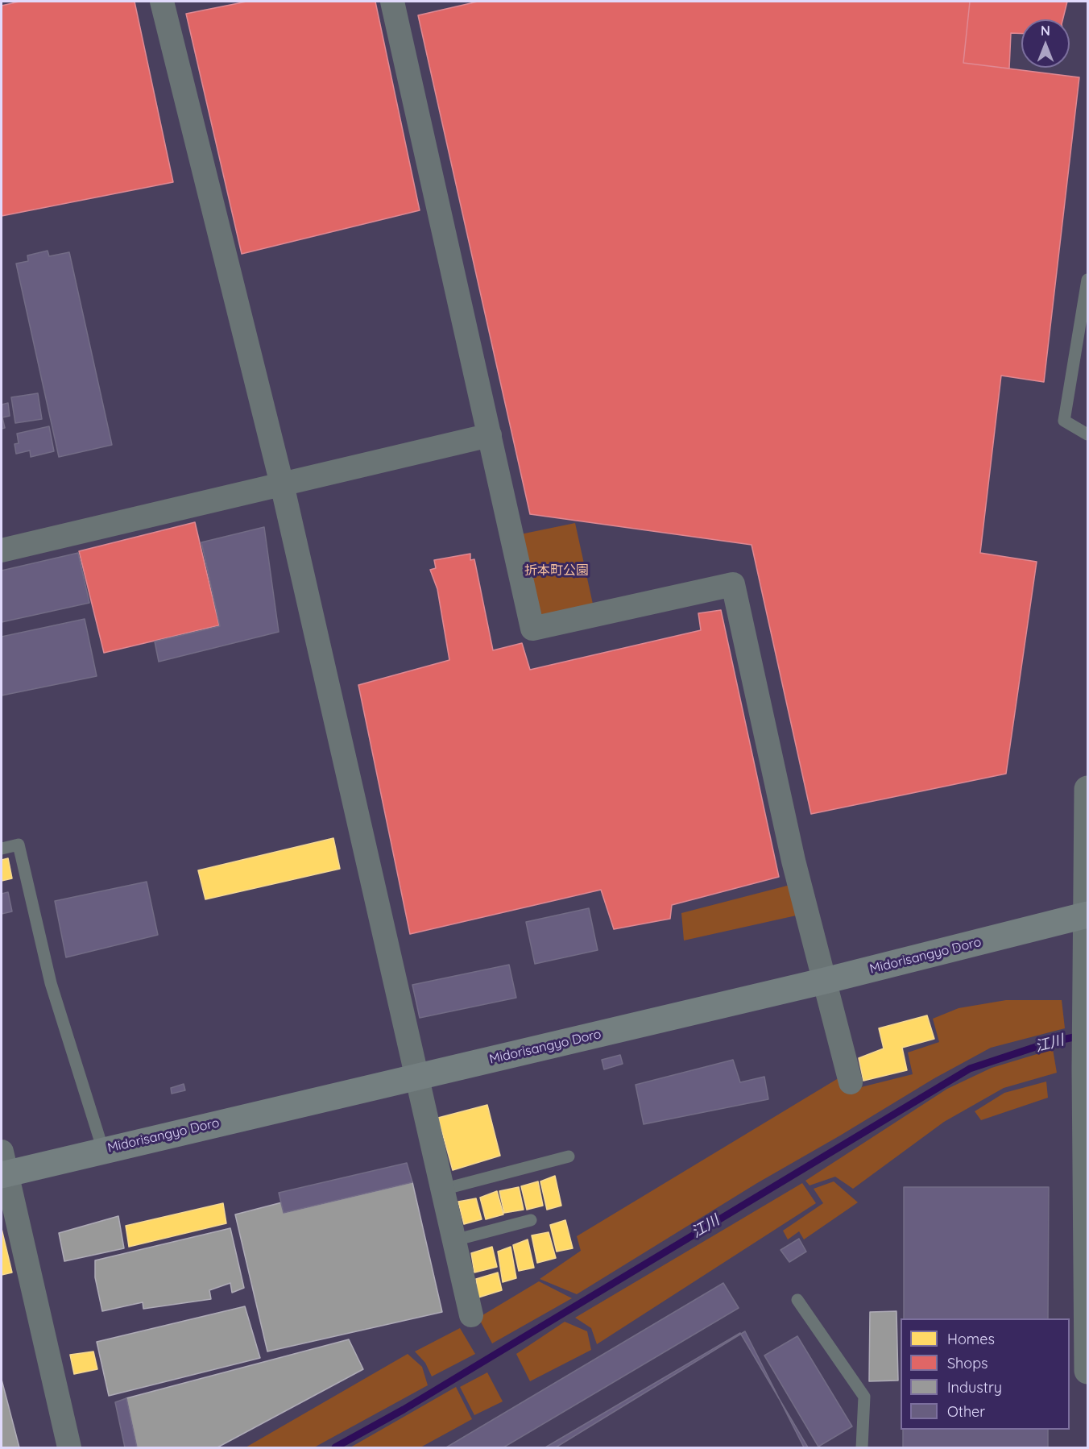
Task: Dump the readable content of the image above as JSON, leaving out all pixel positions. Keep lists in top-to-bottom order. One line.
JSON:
{"streets":{"main road":["Midorisangyo Doro"]},"water":["江川"],"parks":["折本町公園"],"legend":["Homes","Shops","Industry","Other"],"north":"top"}
